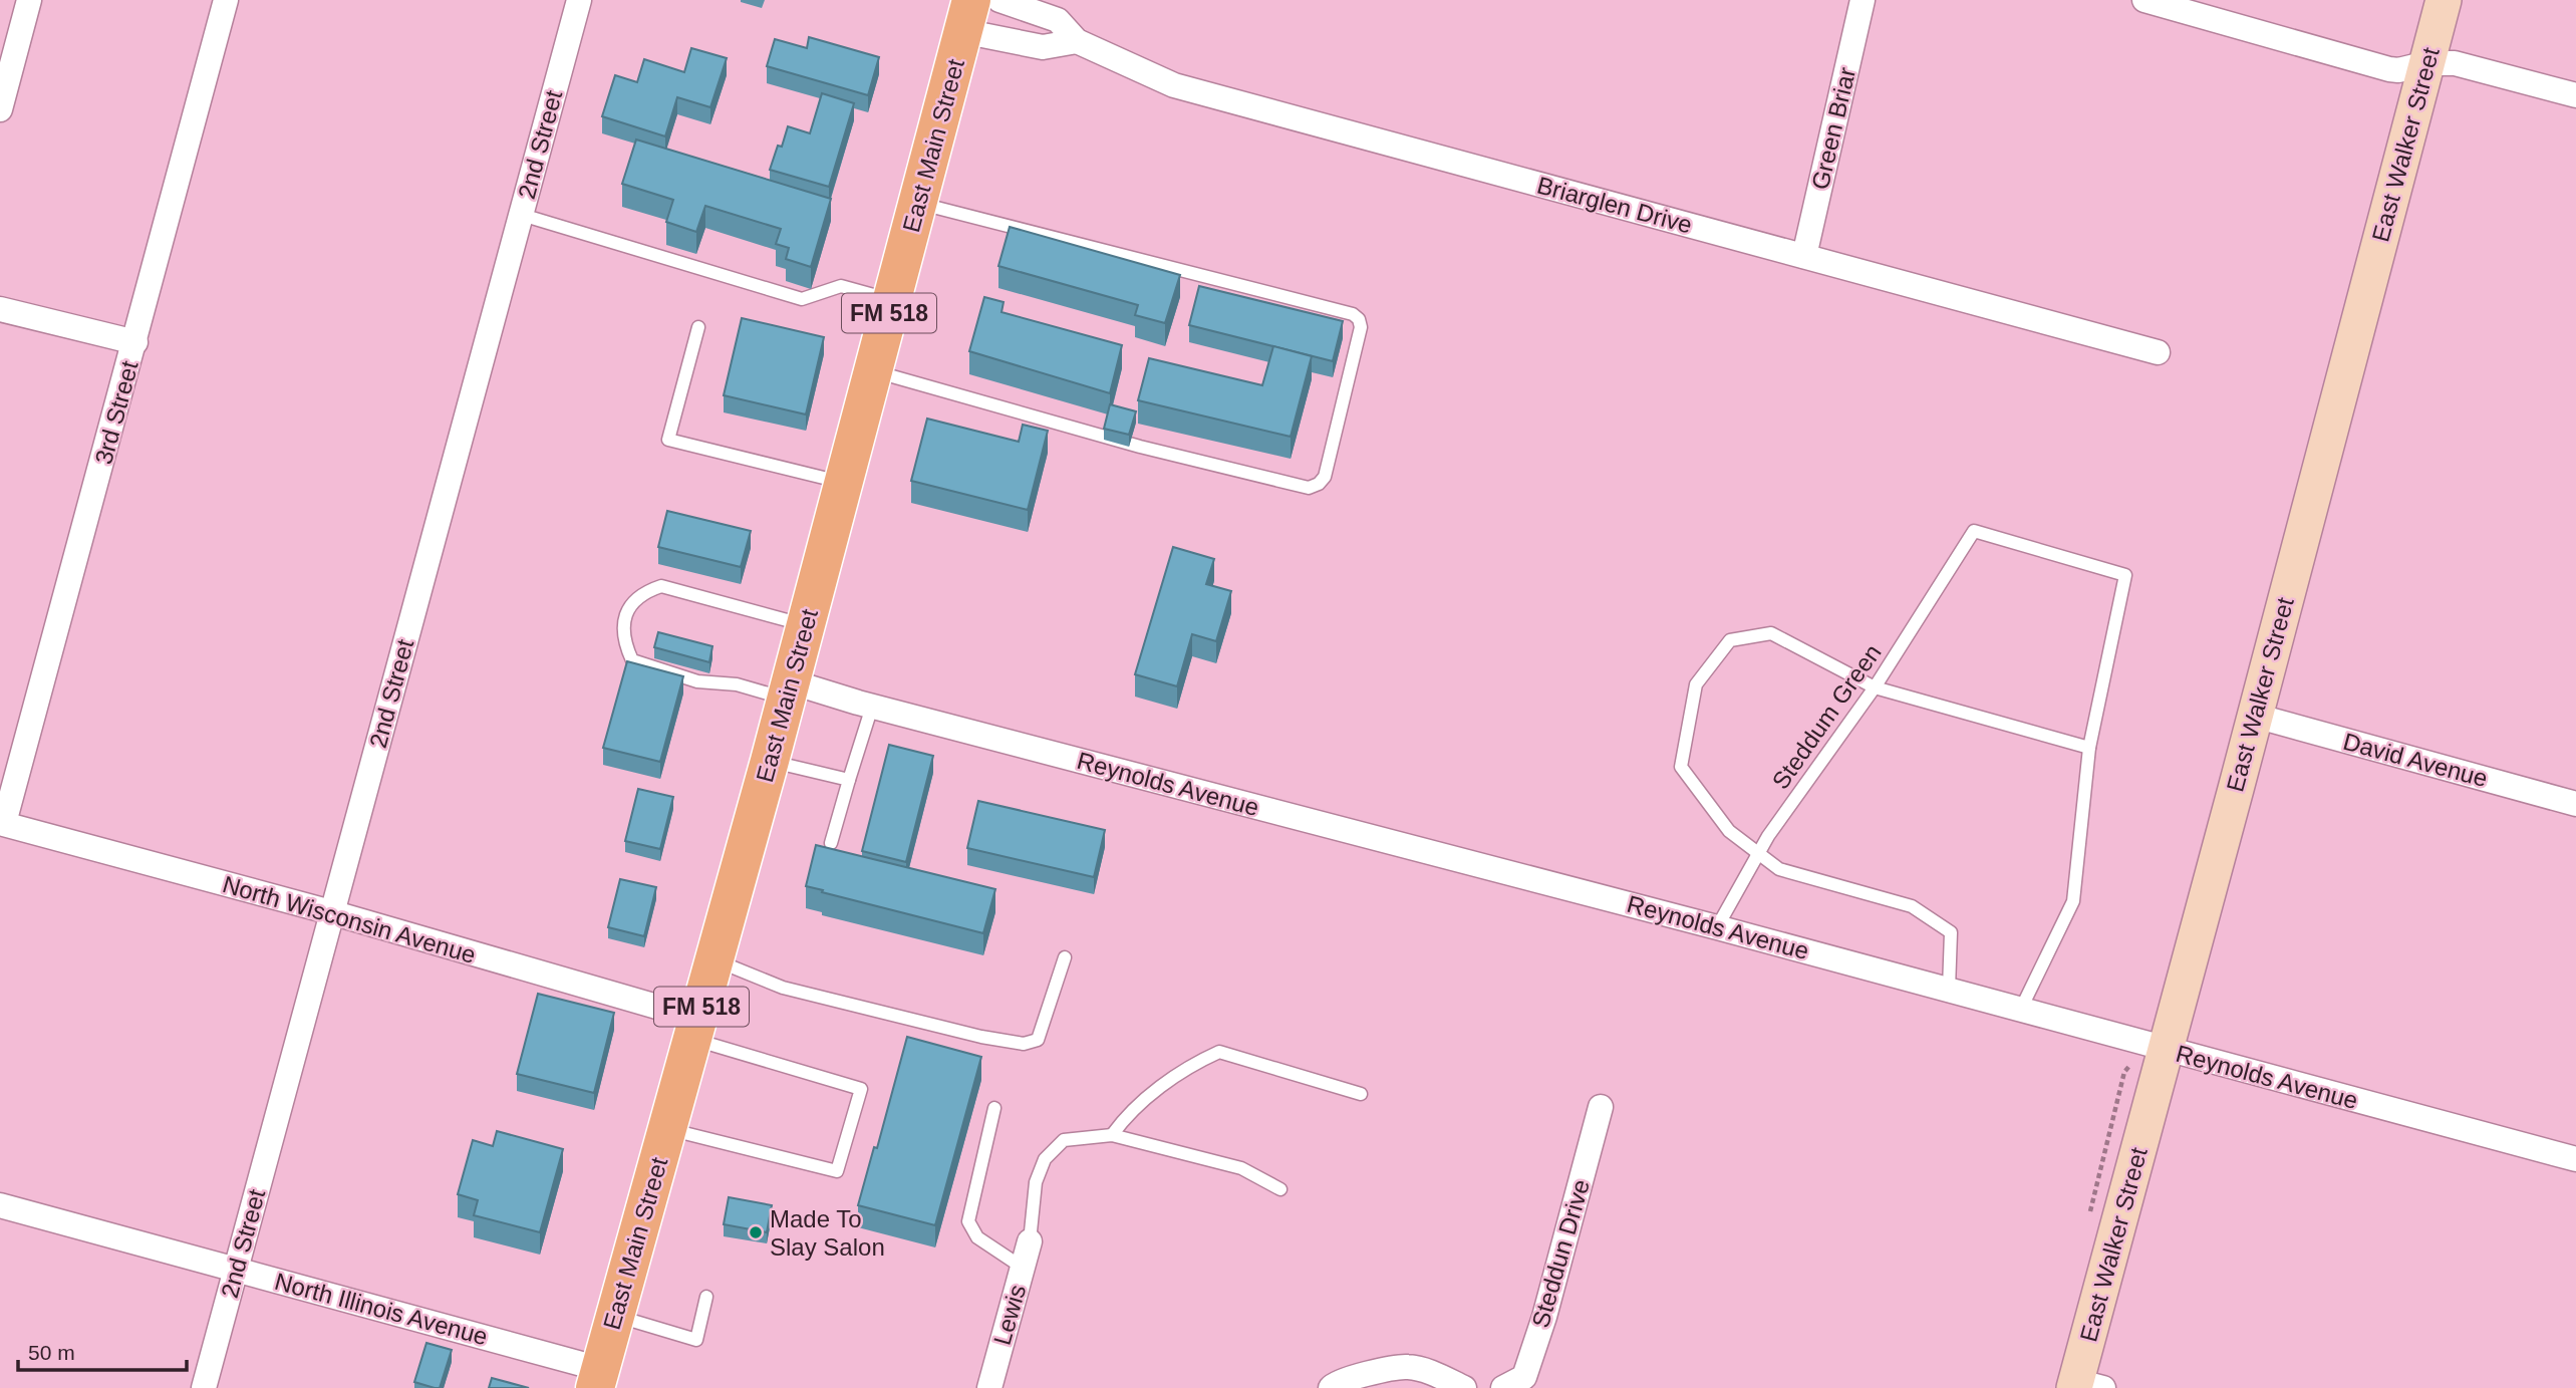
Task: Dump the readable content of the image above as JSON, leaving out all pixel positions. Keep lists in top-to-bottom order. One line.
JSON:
{"streets":{"main road":["East Main Street","FM 518"],"street":["Green Briar","2nd Street","East Walker Street","Briarglen Drive","3rd Street","David Avenue","Reynolds Avenue","North Wisconsin Avenue","Steddun Drive","North Illinois Avenue","Lewis"],"lane":["Steddum Green"]},"crossings":[["Green Briar","Briarglen Drive"],["2nd Street","North Wisconsin Avenue"],["2nd Street","North Illinois Avenue"],["East Walker Street","David Avenue"],["East Walker Street","Reynolds Avenue"],["East Main Street","Reynolds Avenue"],["East Main Street","North Wisconsin Avenue"],["East Main Street","North Illinois Avenue"],["3rd Street","North Wisconsin Avenue"],["Steddum Green","Reynolds Avenue"]],"places":["Made To Slay Salon"],"scale_bar":"50 m"}
